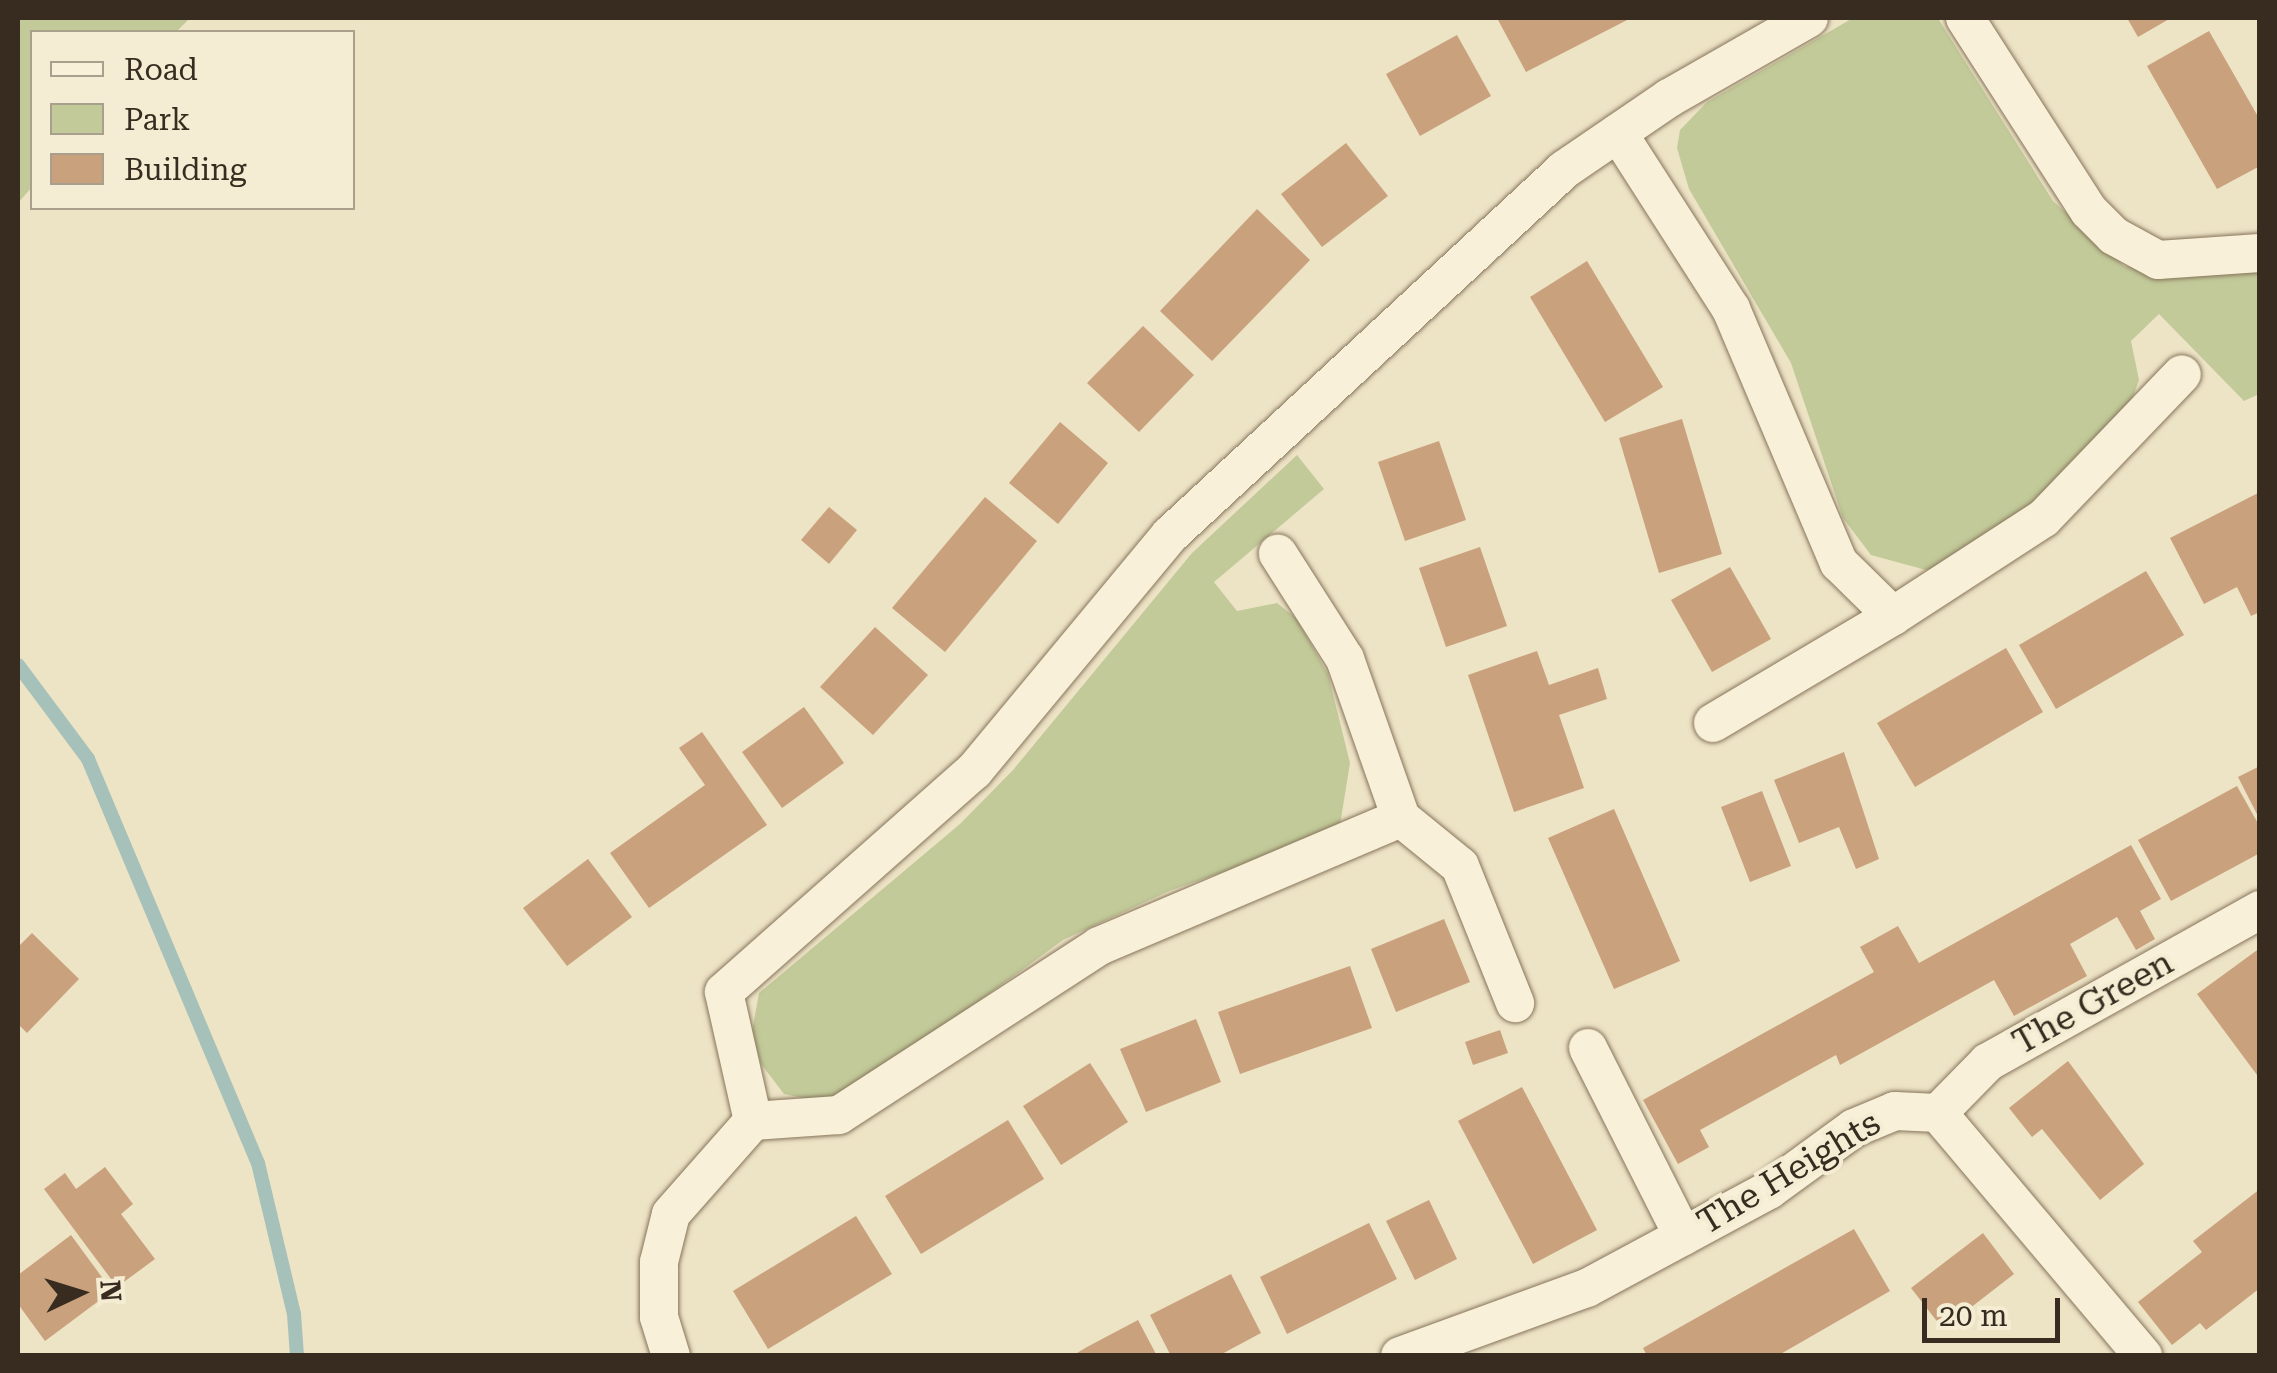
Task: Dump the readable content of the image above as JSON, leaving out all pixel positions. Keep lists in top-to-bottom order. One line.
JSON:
{"streets":{"street":["The Green","The Heights"]},"crossings":[["The Green","The Heights"]],"legend":["Road","Park","Building"],"scale_bar":"20 m","north":"right"}
